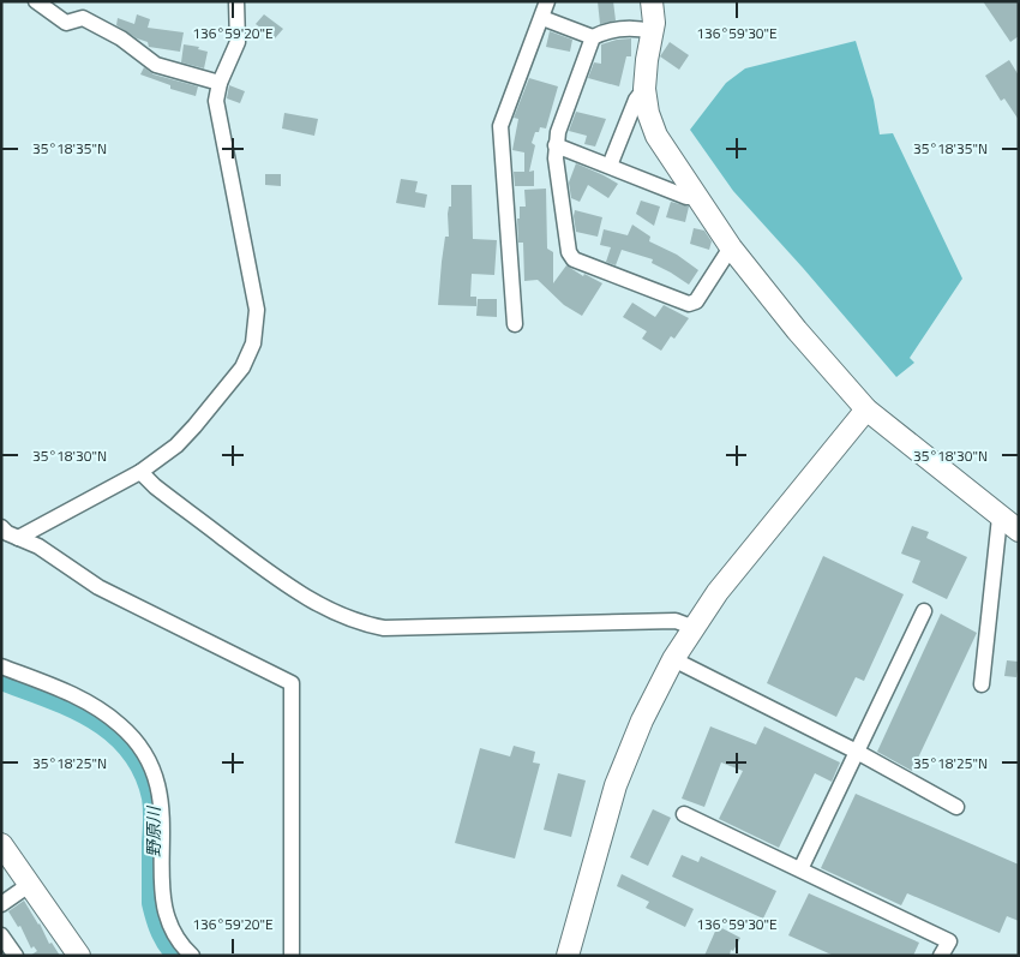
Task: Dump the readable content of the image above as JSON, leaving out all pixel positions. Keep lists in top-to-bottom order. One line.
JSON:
{"water":["野原川"],"coordinates":["136°59'20\"E","136°59'30\"E","35°18'35\"N","35°18'30\"N","35°18'25\"N"]}
